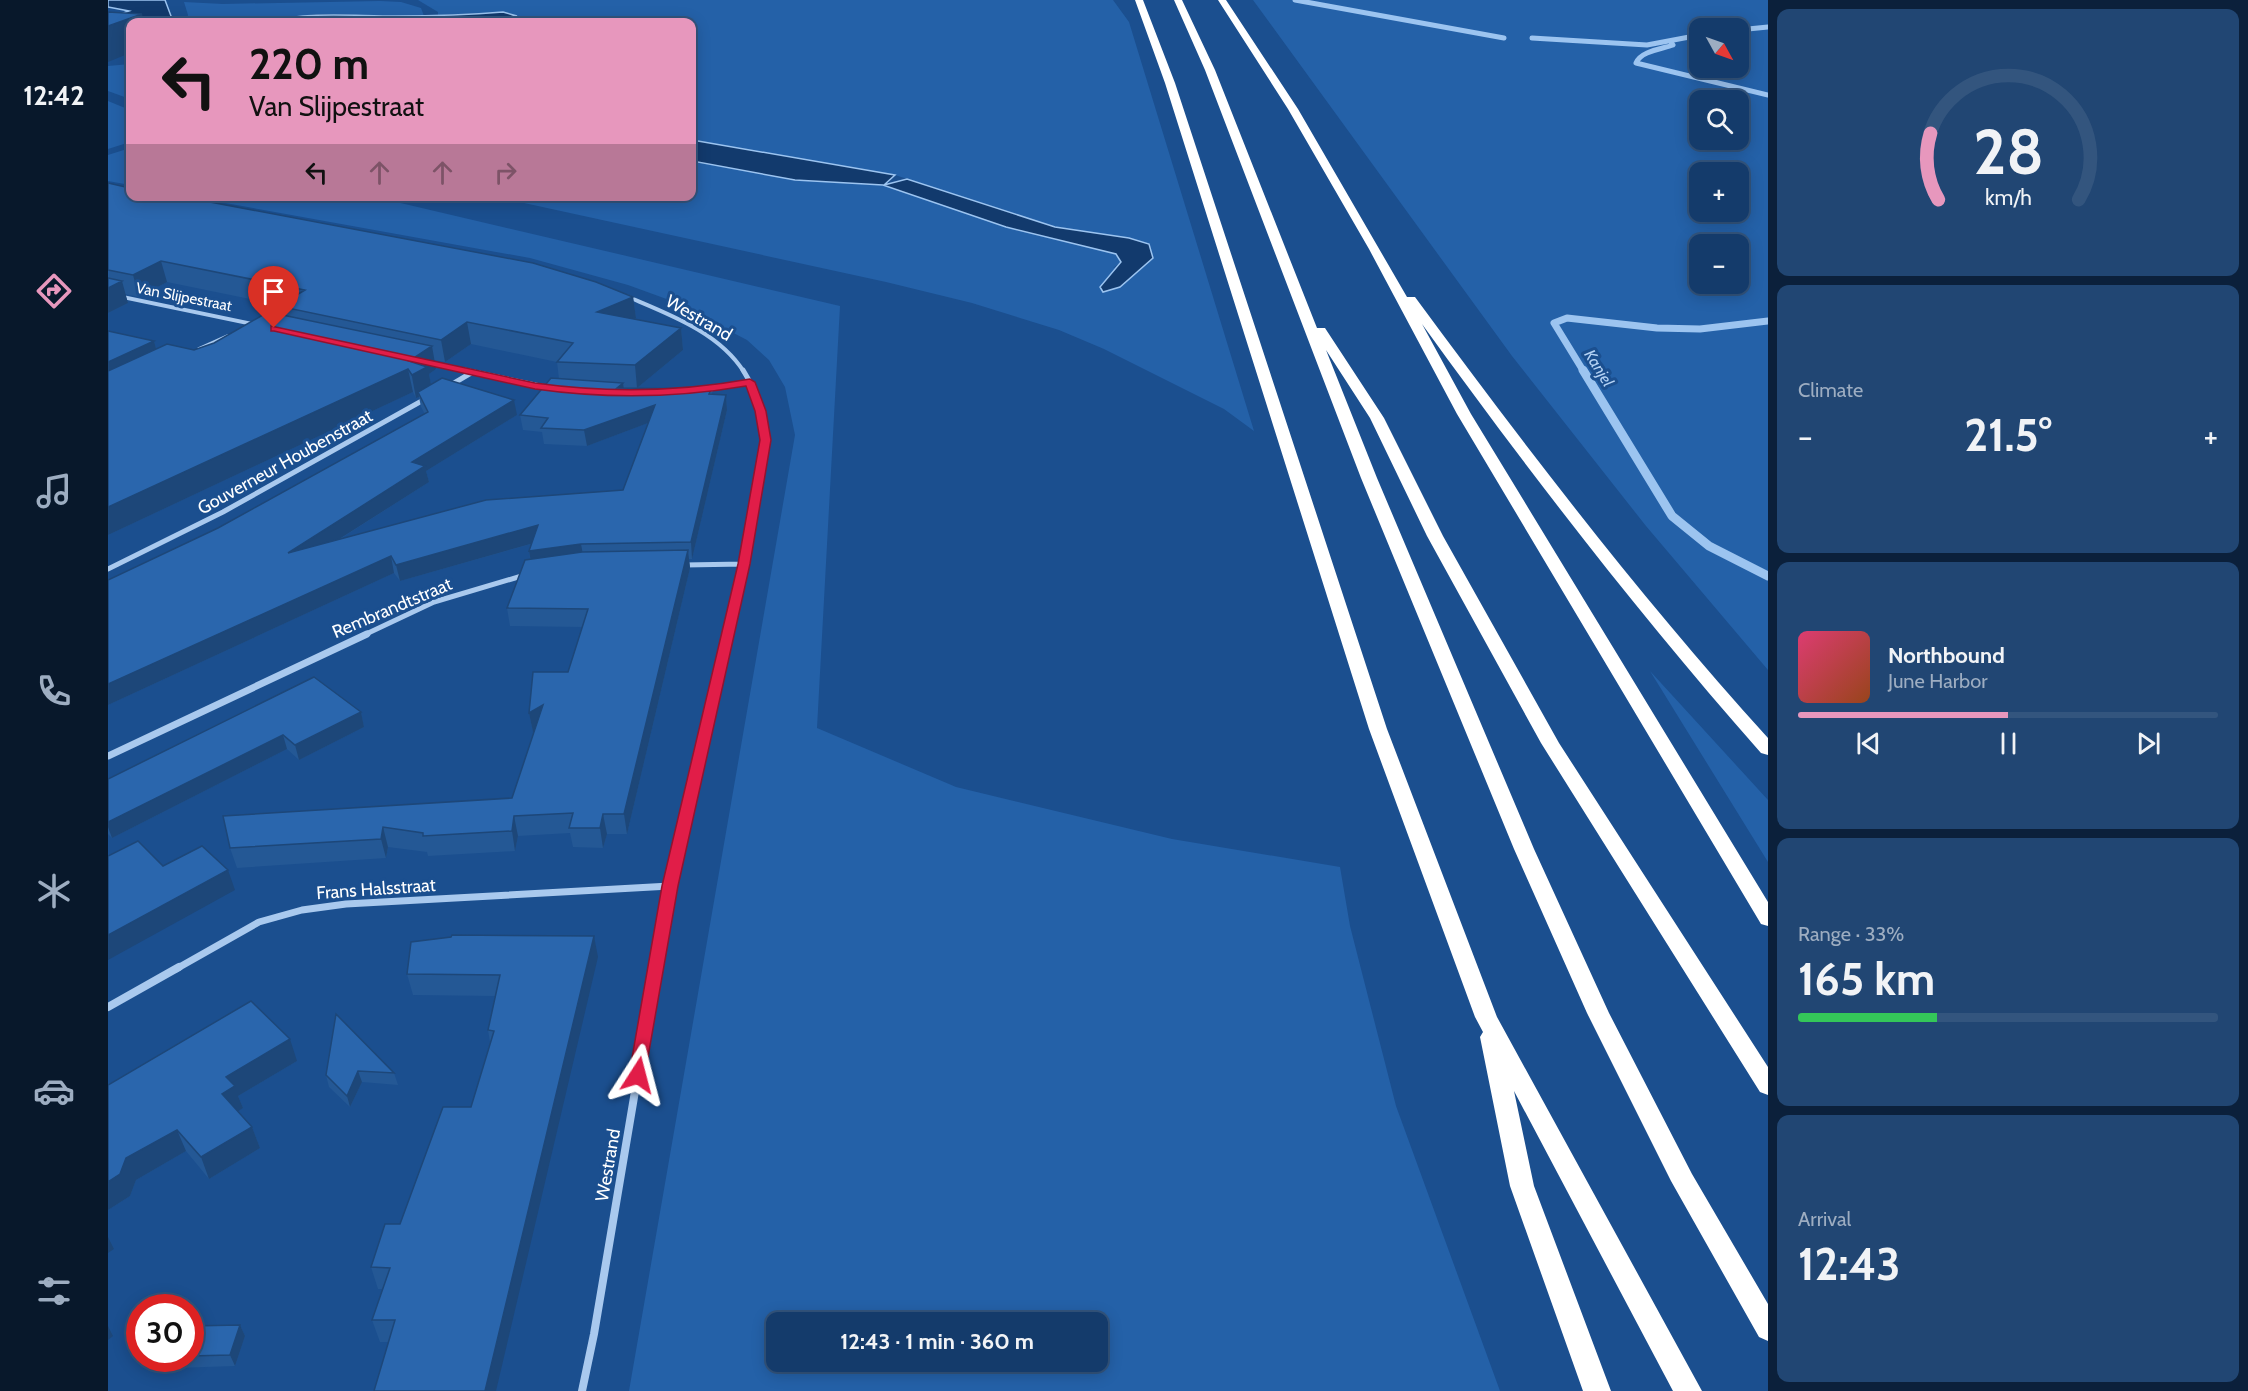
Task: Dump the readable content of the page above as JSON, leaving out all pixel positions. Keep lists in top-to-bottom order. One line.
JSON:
{"streets":{"street":["Van Slijpestraat","Westrand","Gouverneur Houbenstraat","Rembrandtstraat","Frans Halsstraat"]},"crossings":[["Westrand","Frans Halsstraat"]],"water":["Kanjel"],"north":"bottom right","page":{"tabs":"12:42","map_buttons":["+","−"],"turn":["220 m","Van Slijpestraat"],"tile":["Climate",["Range · 33%","165 km"],["Arrival","12:43"]],"heat":["−","21.5°","+"],"song":["Northbound","June Harbor"],"limit":"30","trip":"12:43 · 1 min · 360 m","gauge":["28","km/h"]}}
